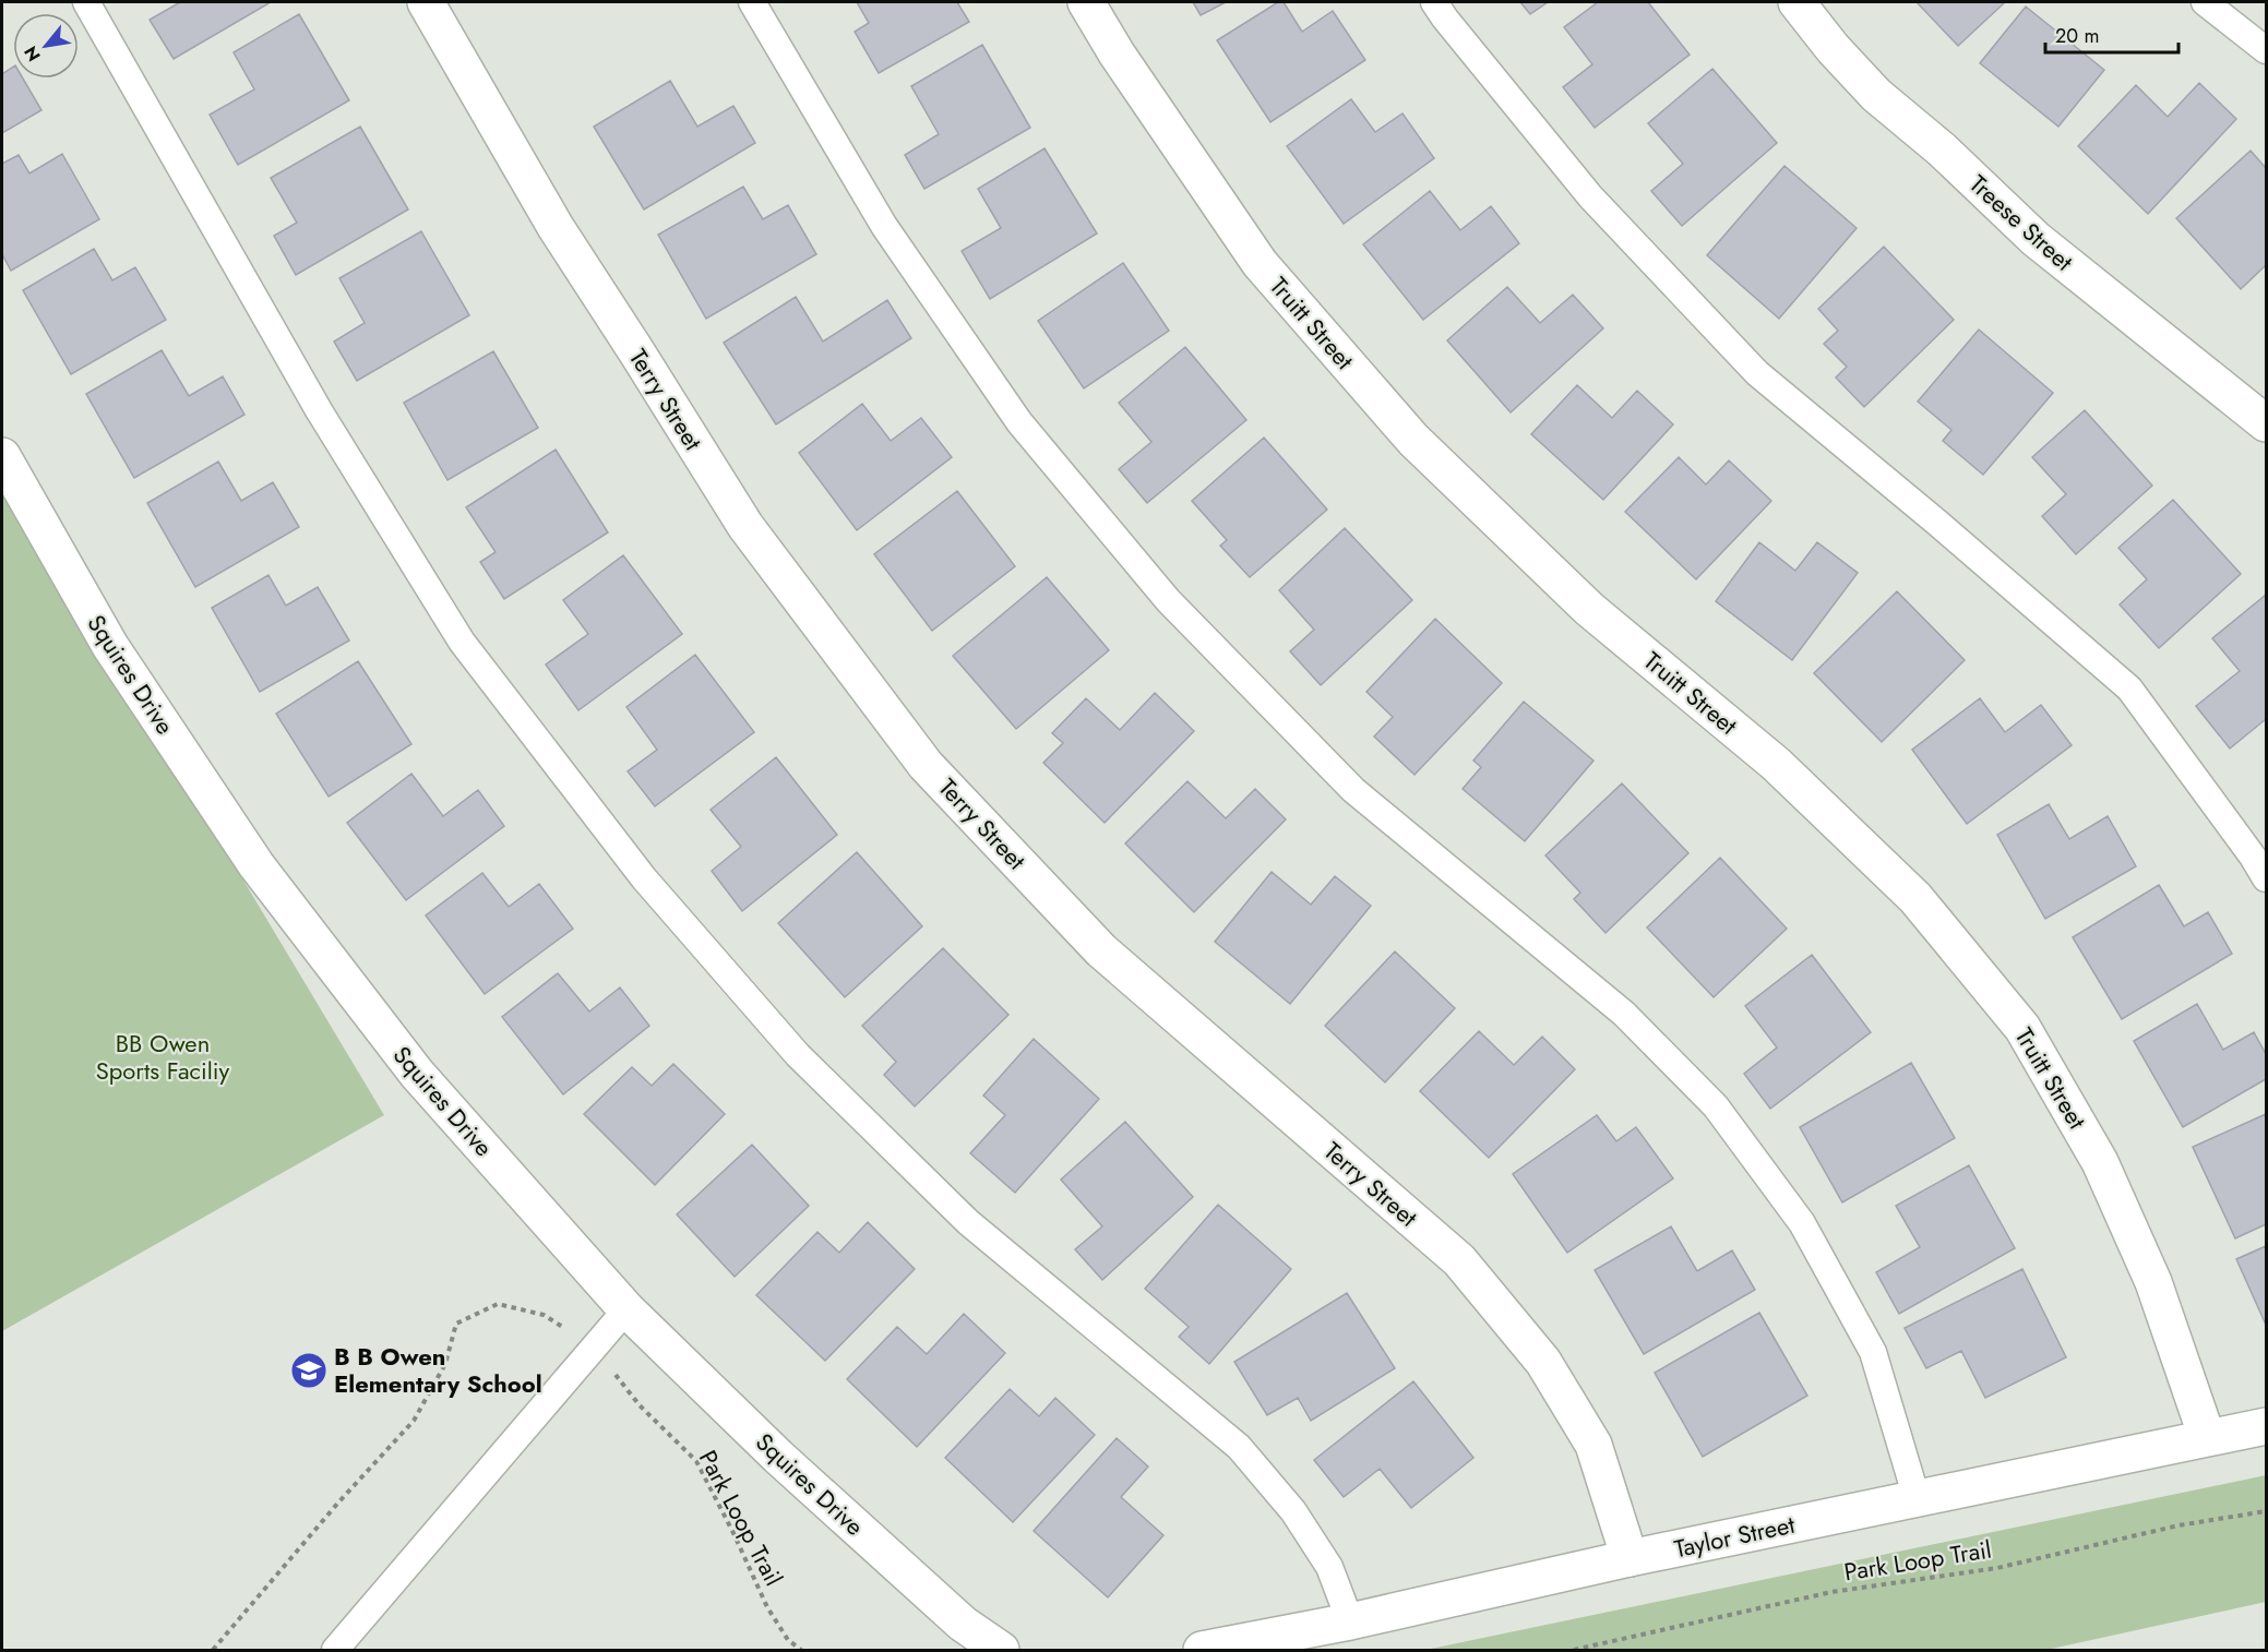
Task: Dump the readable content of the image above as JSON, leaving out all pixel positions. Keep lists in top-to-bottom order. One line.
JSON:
{"streets":{"street":["Treese Street","Truitt Street","Terry Street","Squires Drive","Taylor Street"],"path":["Park Loop Trail"]},"crossings":[["Truitt Street","Taylor Street"],["Terry Street","Taylor Street"]],"parks":["BB Owen Sports Faciliy"],"places":{"school or university":["B B Owen Elementary School"]},"scale_bar":"20 m","north":"bottom left"}
